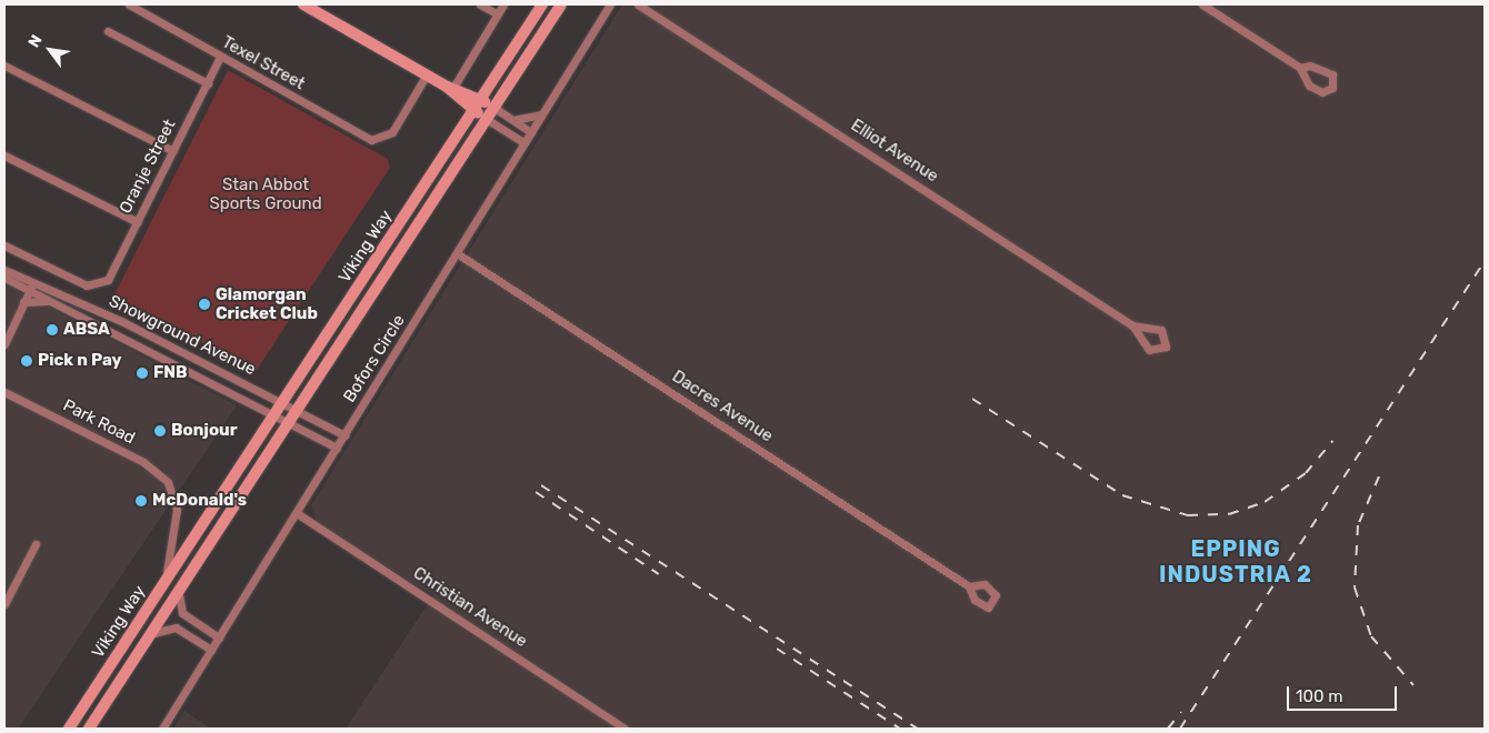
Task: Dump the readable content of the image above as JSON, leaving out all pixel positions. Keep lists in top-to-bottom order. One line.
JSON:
{"streets":{"main road":["Viking Way"],"street":["Texel Street","Elliot Avenue","Oranje Street","Showground Avenue","Bofors Circle","Dacres Avenue","Park Road","Christian Avenue"]},"crossings":[["Texel Street","Oranje Street"],["Viking Way","Showground Avenue"],["Viking Way","Park Road"],["Showground Avenue","Bofors Circle"],["Bofors Circle","Dacres Avenue"],["Bofors Circle","Christian Avenue"]],"districts":["EPPING INDUSTRIA 2"],"parks":["Stan Abbot Sports Ground"],"places":["Glamorgan Cricket Club","ABSA","Pick n Pay","FNB","Bonjour","McDonald's"],"scale_bar":"100 m","north":"top left"}
